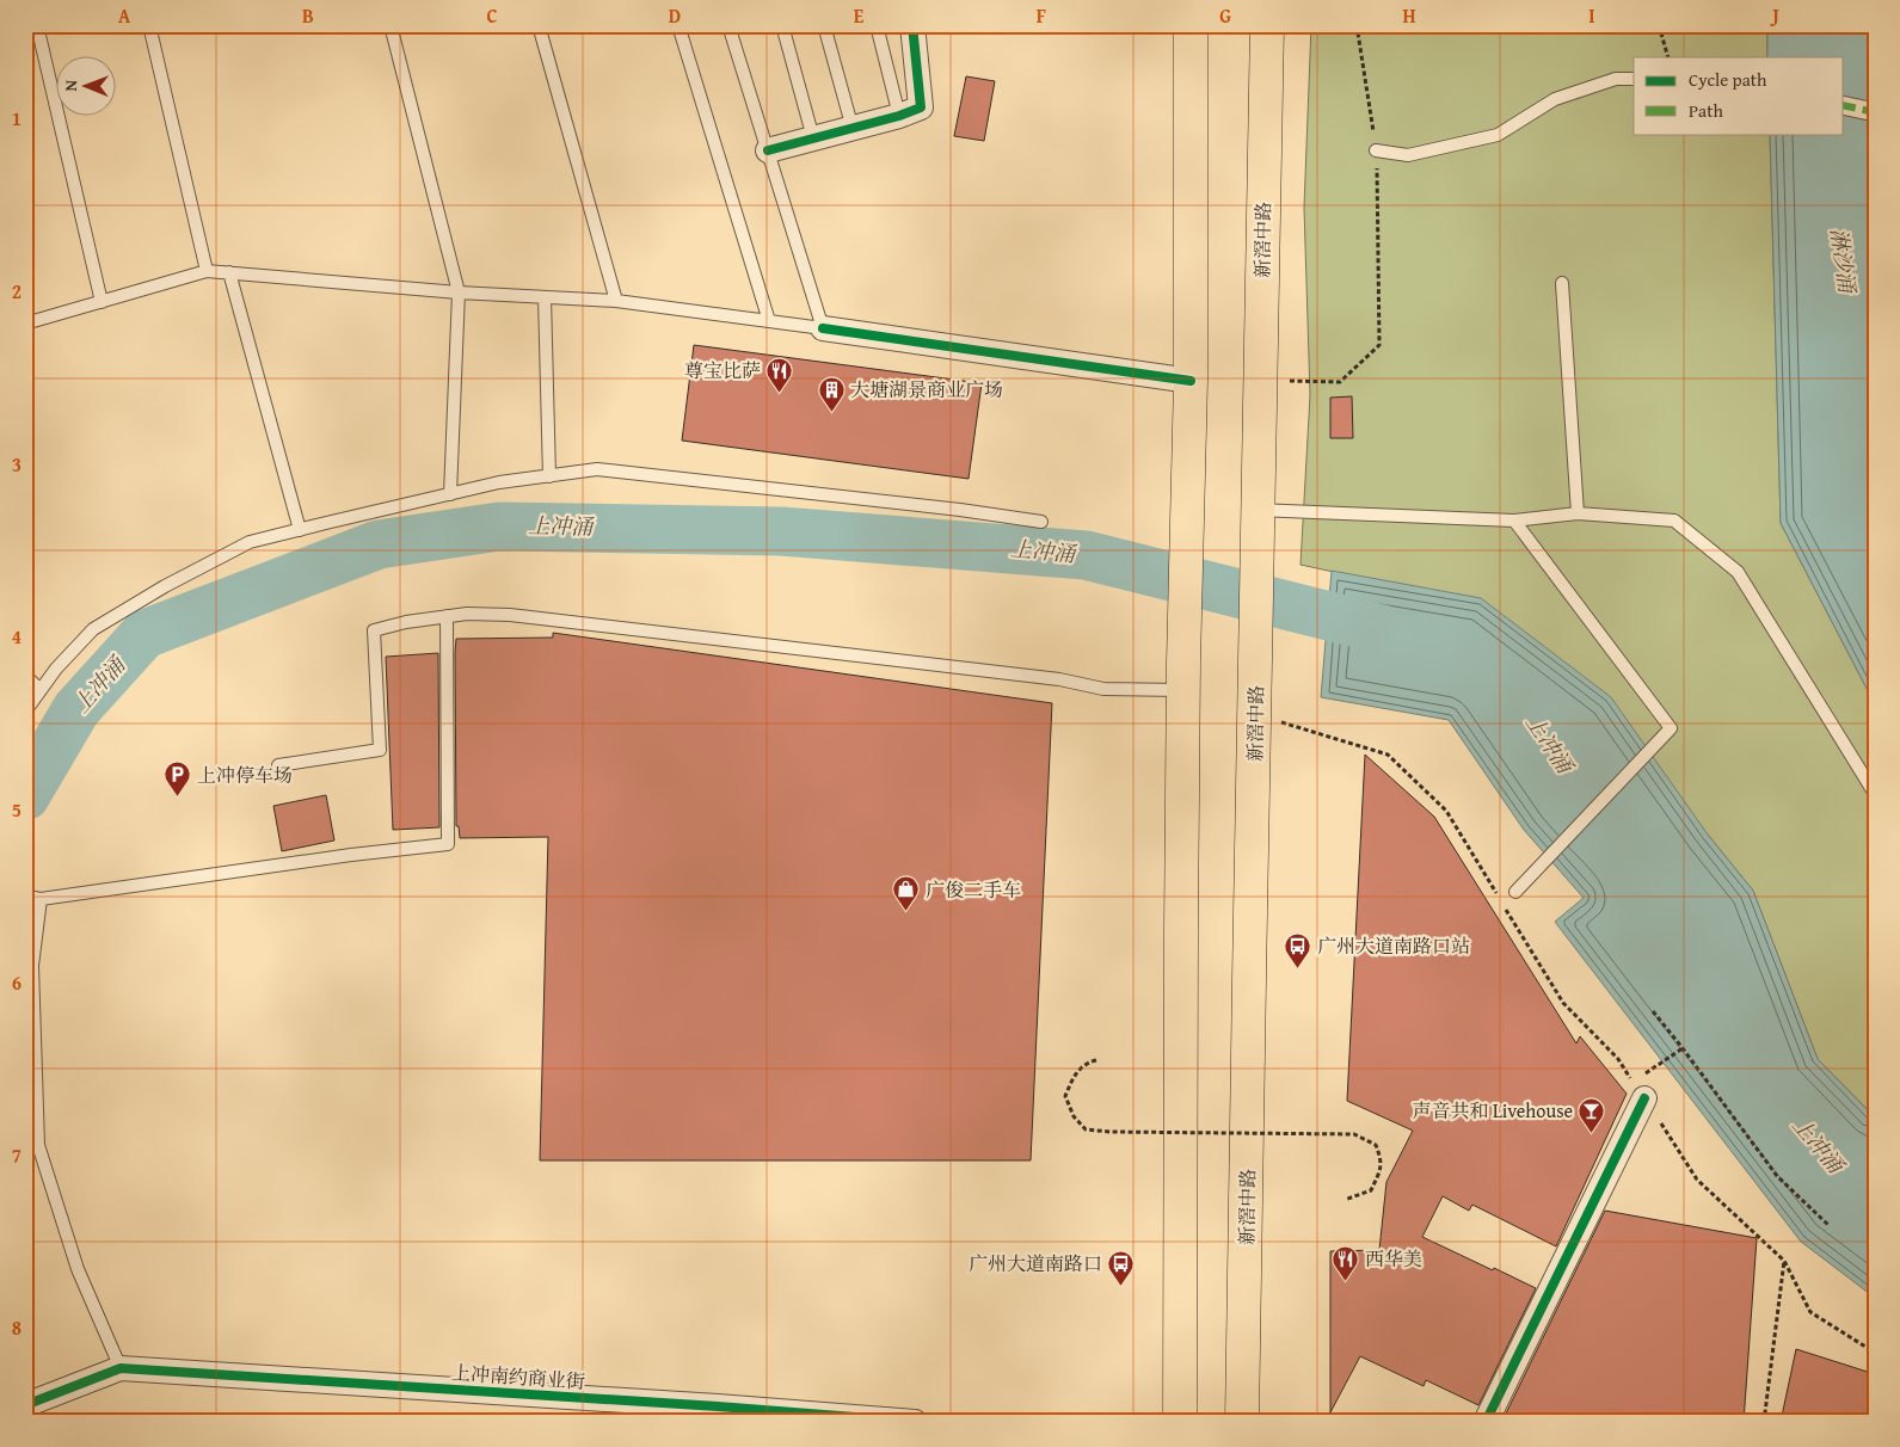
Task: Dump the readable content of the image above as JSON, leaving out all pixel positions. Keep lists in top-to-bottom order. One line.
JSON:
{"streets":{"highway":["新滘中路"],"street":["上冲南约商业街"]},"water":["淋沙涌","上冲涌"],"places":{"restaurant":["尊宝比萨","西华美"],"building":["大塘湖景商业广场"],"parking":["上冲停车场"],"shop":["广俊二手车"],"bus stop":["广州大道南路口站","广州大道南路口"],"bar":["声音共和 Livehouse"]},"legend":["Cycle path","Path"],"north":"left","grid":{"columns":["A","B","C","D","E","F","G","H","I","J"],"rows":["1","2","3","4","5","6","7","8"]}}
